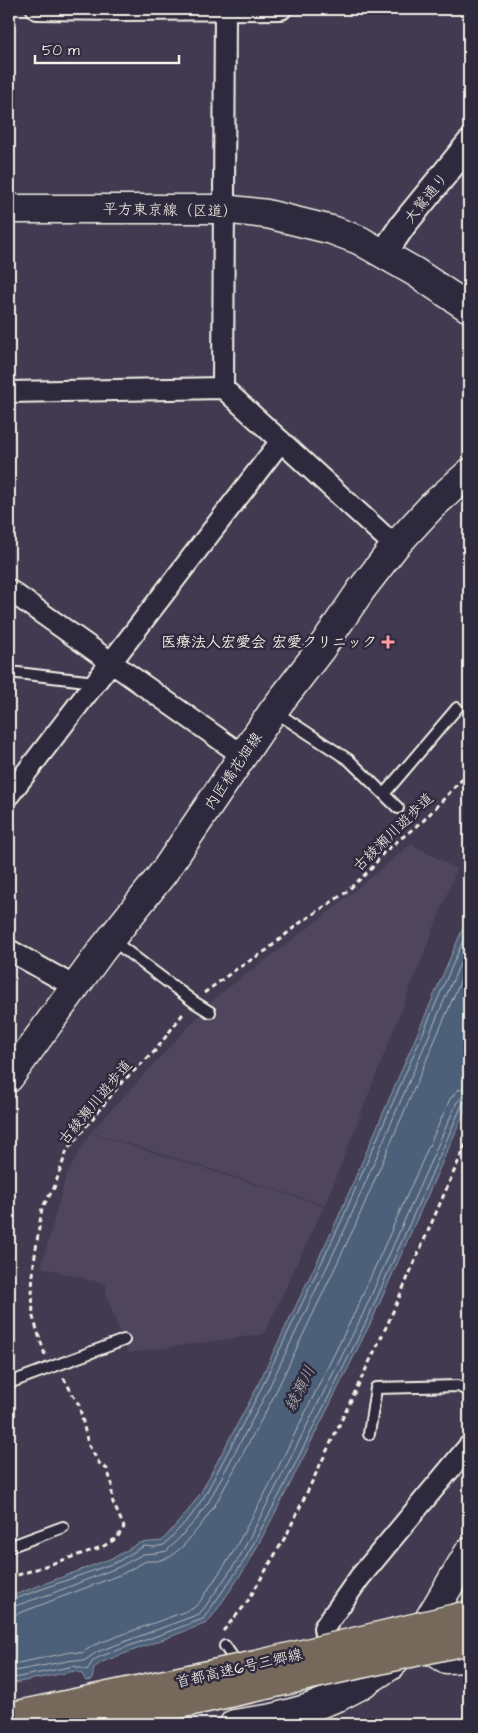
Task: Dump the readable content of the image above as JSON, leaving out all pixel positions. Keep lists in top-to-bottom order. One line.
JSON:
{"streets":{"highway":["首都高速6号三郷線"],"main road":["平方東京線（区道）","内匠橋花畑線"],"street":["大鷲通り"],"path":["古綾瀬川遊歩道"]},"crossings":[["大鷲通り","平方東京線（区道）"]],"water":["綾瀬川"],"places":{"health":["医療法人宏愛会 宏愛クリニック"]},"scale_bar":"50 m"}
